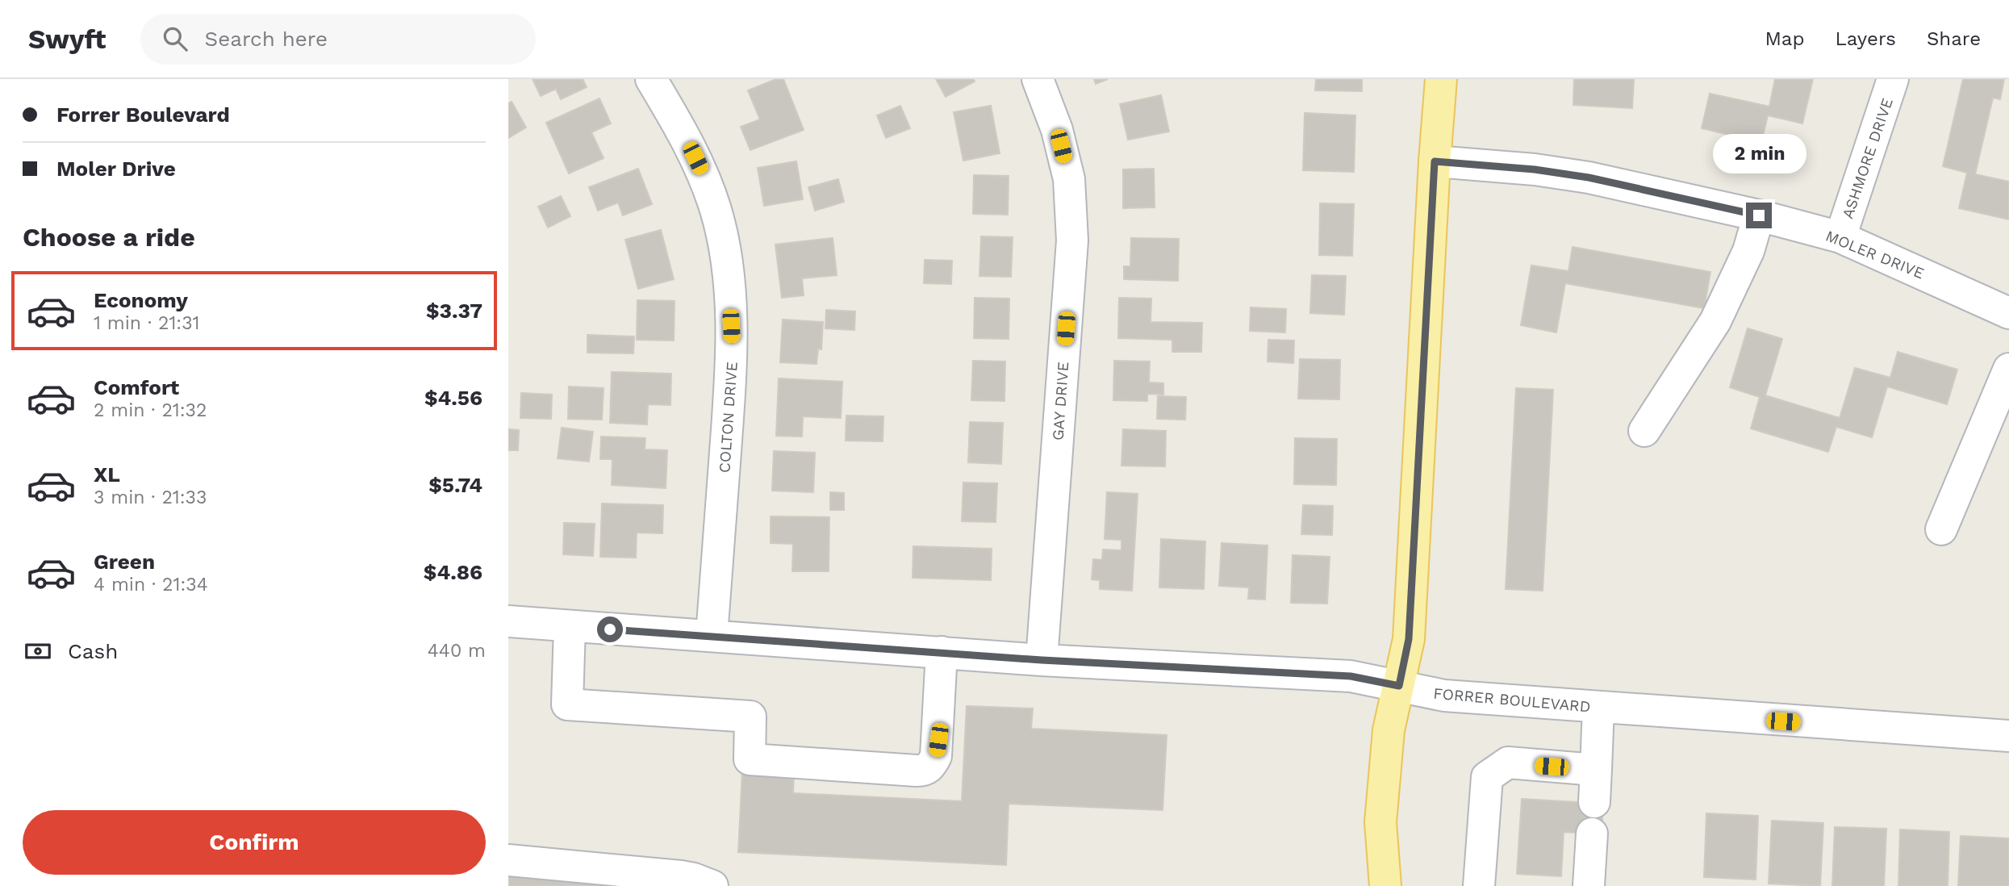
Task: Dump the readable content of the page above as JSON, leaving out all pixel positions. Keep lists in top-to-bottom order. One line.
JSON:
{"streets":{"street":["ASHMORE DRIVE","MOLER DRIVE","GAY DRIVE","COLTON DRIVE","FORRER BOULEVARD"]},"crossings":[["ASHMORE DRIVE","MOLER DRIVE"],["GAY DRIVE","FORRER BOULEVARD"],["COLTON DRIVE","FORRER BOULEVARD"]],"page":{"header":"Swyft","search":"Search here","nav":["Map","Layers","Share"],"banner":["Forrer Boulevard","Moler Drive"],"bubble":"2 min","heading":"Choose a ride","list":[{"name":"Economy","note":"1 min · 21:31","value":"$3.37"},{"name":"Comfort","note":"2 min · 21:32","value":"$4.56"},{"name":"XL","note":"3 min · 21:33","value":"$5.74"},{"name":"Green","note":"4 min · 21:34","value":"$4.86"}],"pay":["Cash","440 m"],"buttons":"Confirm"}}
